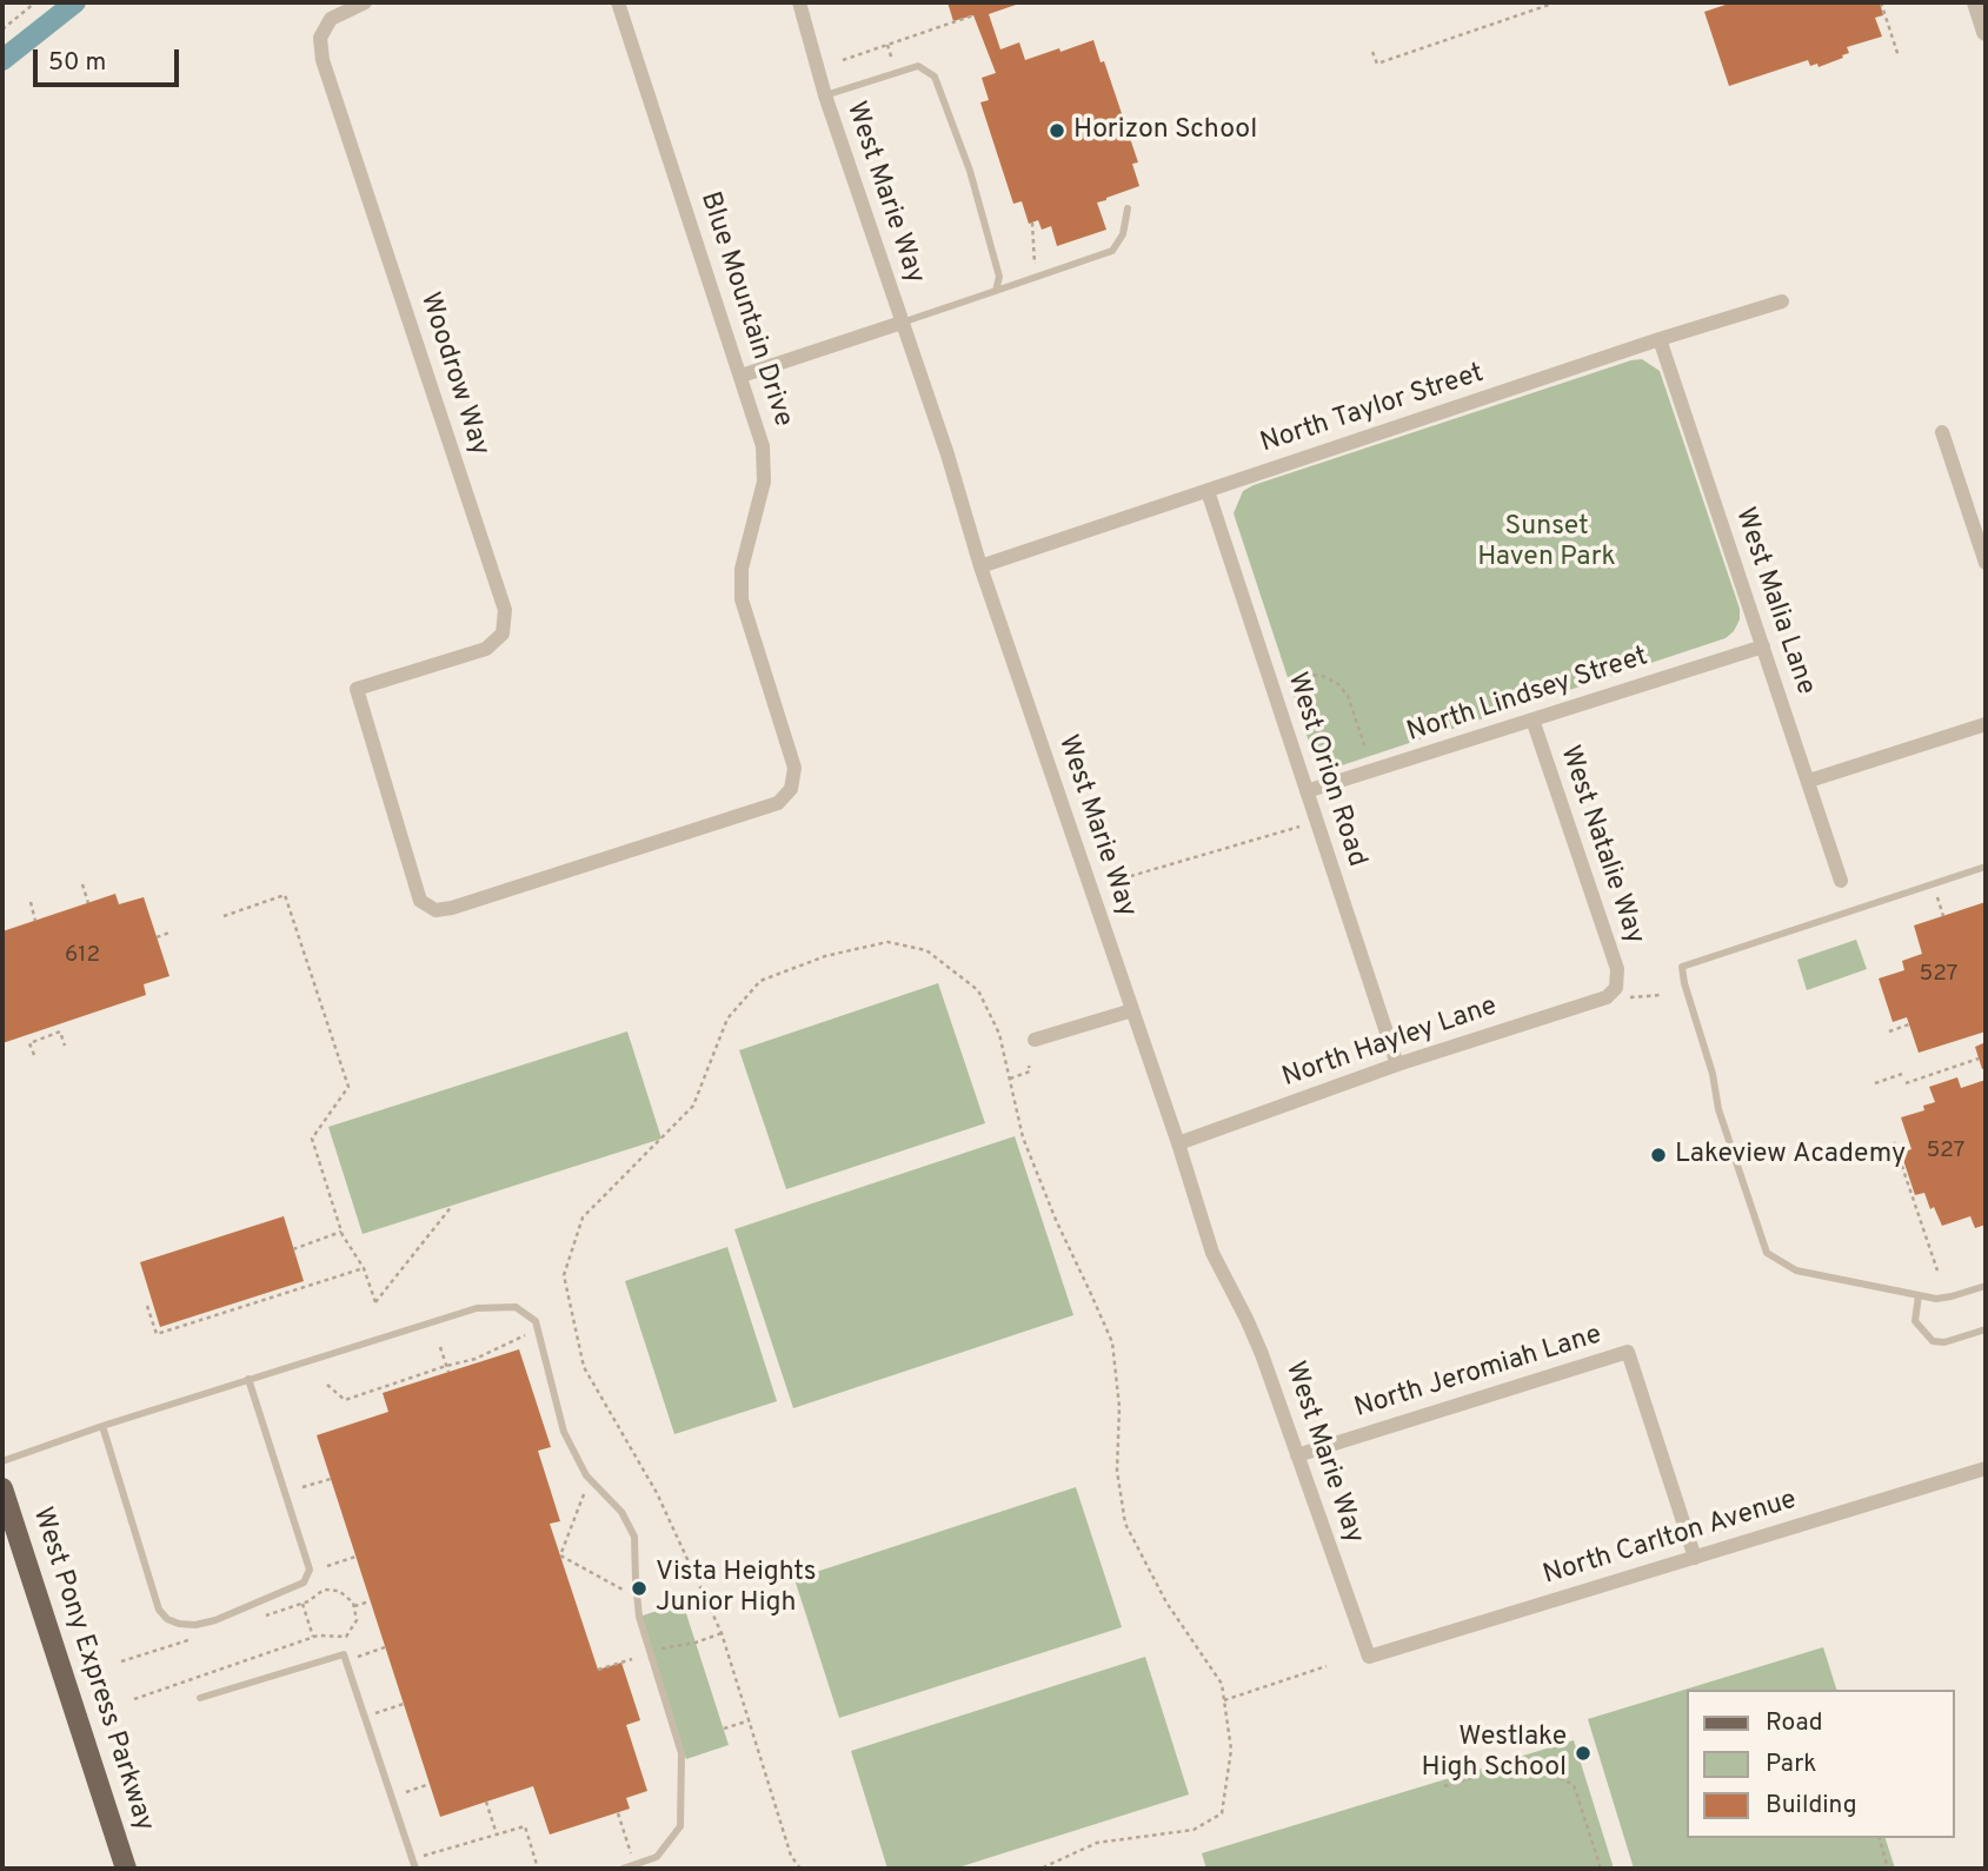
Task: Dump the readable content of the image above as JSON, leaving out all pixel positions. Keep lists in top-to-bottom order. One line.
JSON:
{"streets":{"main road":["West Pony Express Parkway"],"street":["West Marie Way","Blue Mountain Drive","Woodrow Way","North Taylor Street","West Malia Lane","North Lindsey Street","West Orion Road","West Natalie Way","North Hayley Lane","North Jeromiah Lane","North Carlton Avenue"]},"crossings":[["West Marie Way","North Taylor Street"],["West Marie Way","North Hayley Lane"],["West Marie Way","North Jeromiah Lane"],["West Marie Way","North Carlton Avenue"],["Blue Mountain Drive","Woodrow Way"],["North Taylor Street","West Malia Lane"],["North Taylor Street","West Orion Road"],["West Malia Lane","North Lindsey Street"],["North Lindsey Street","West Orion Road"],["North Lindsey Street","West Natalie Way"],["West Orion Road","North Hayley Lane"],["West Natalie Way","North Hayley Lane"],["North Jeromiah Lane","North Carlton Avenue"]],"parks":["Sunset Haven Park"],"places":["Horizon School","Lakeview Academy","Vista Heights Junior High","Westlake High School"],"house_numbers":["612","527","527"],"legend":["Road","Park","Building"],"scale_bar":"50 m"}
